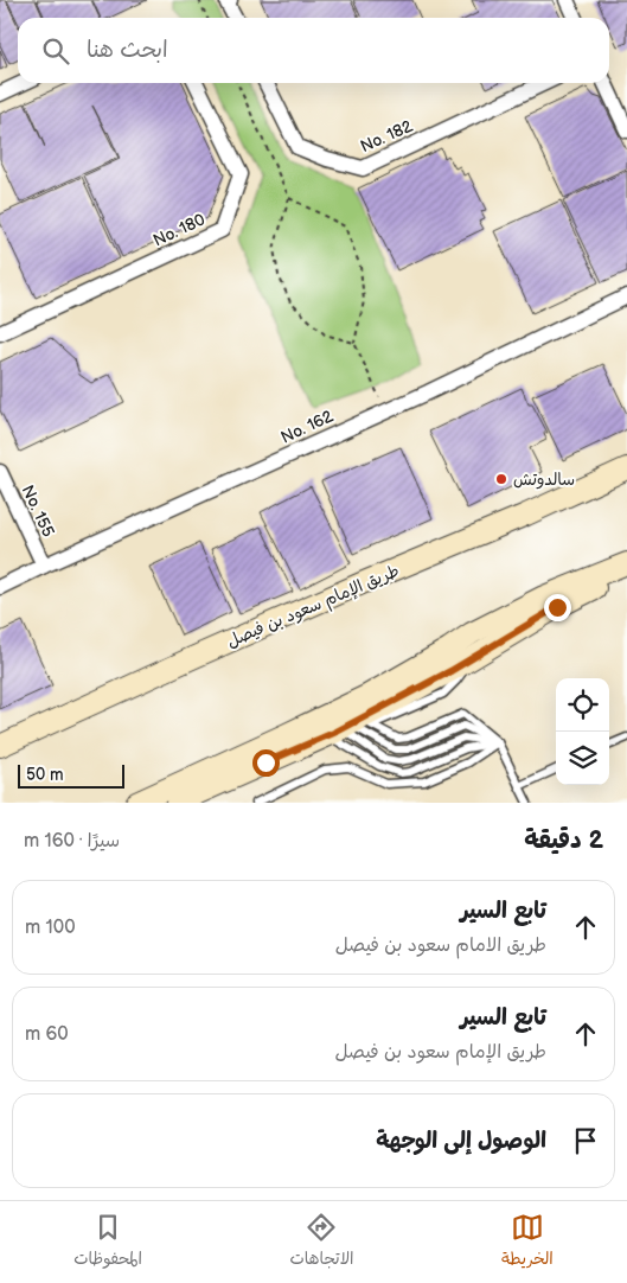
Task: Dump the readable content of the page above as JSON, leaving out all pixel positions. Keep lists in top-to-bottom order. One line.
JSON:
{"streets":{"main road":["طريق الإمام سعود بن فيصل"],"street":["No. 182","No. 180","No. 162","No. 155"]},"crossings":[["No. 162","No. 155"]],"places":["سالدوتش"],"scale_bar":"50 m","page":{"search":"ابحث هنا","scale":"50 m","heading":["2 دقيقة","سيرًا · 160 m"],"list":[["تابع السير","طريق الامام سعود بن فيصل","100 m"],["تابع السير","طريق الإمام سعود بن فيصل","60 m"],"الوصول إلى الوجهة"],"nav":["الخريطة","الاتجاهات","المحفوظات"]}}
